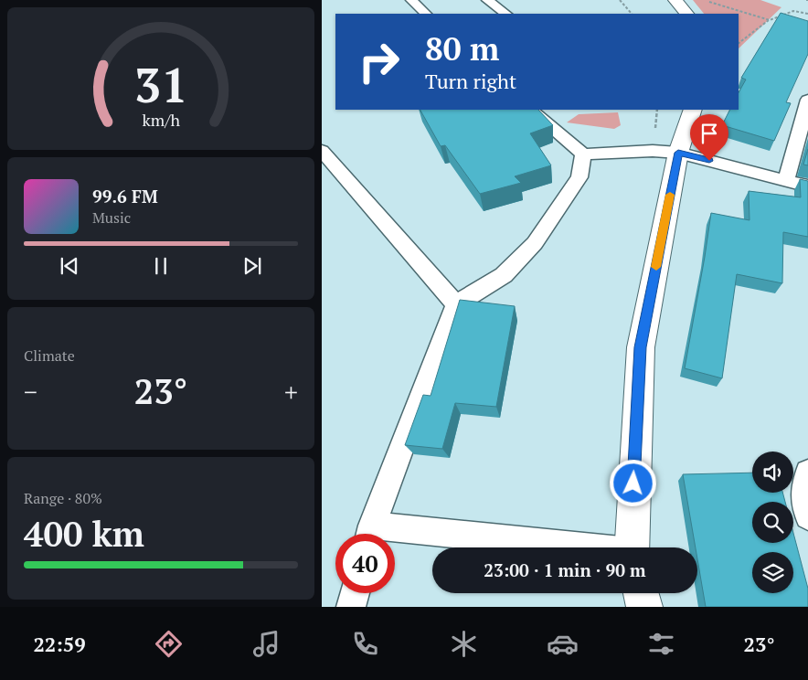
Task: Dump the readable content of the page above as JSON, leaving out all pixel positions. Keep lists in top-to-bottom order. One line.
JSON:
{"page":{"turn":["80 m","Turn right"],"song":["99.6 FM","Music"],"tile":["Climate",["Range · 80%","400 km"]],"heat":["−","23°","+"],"limit":"40","trip":"23:00 · 1 min · 90 m","tabs":["22:59","23°"],"gauge":["31","km/h"]}}
